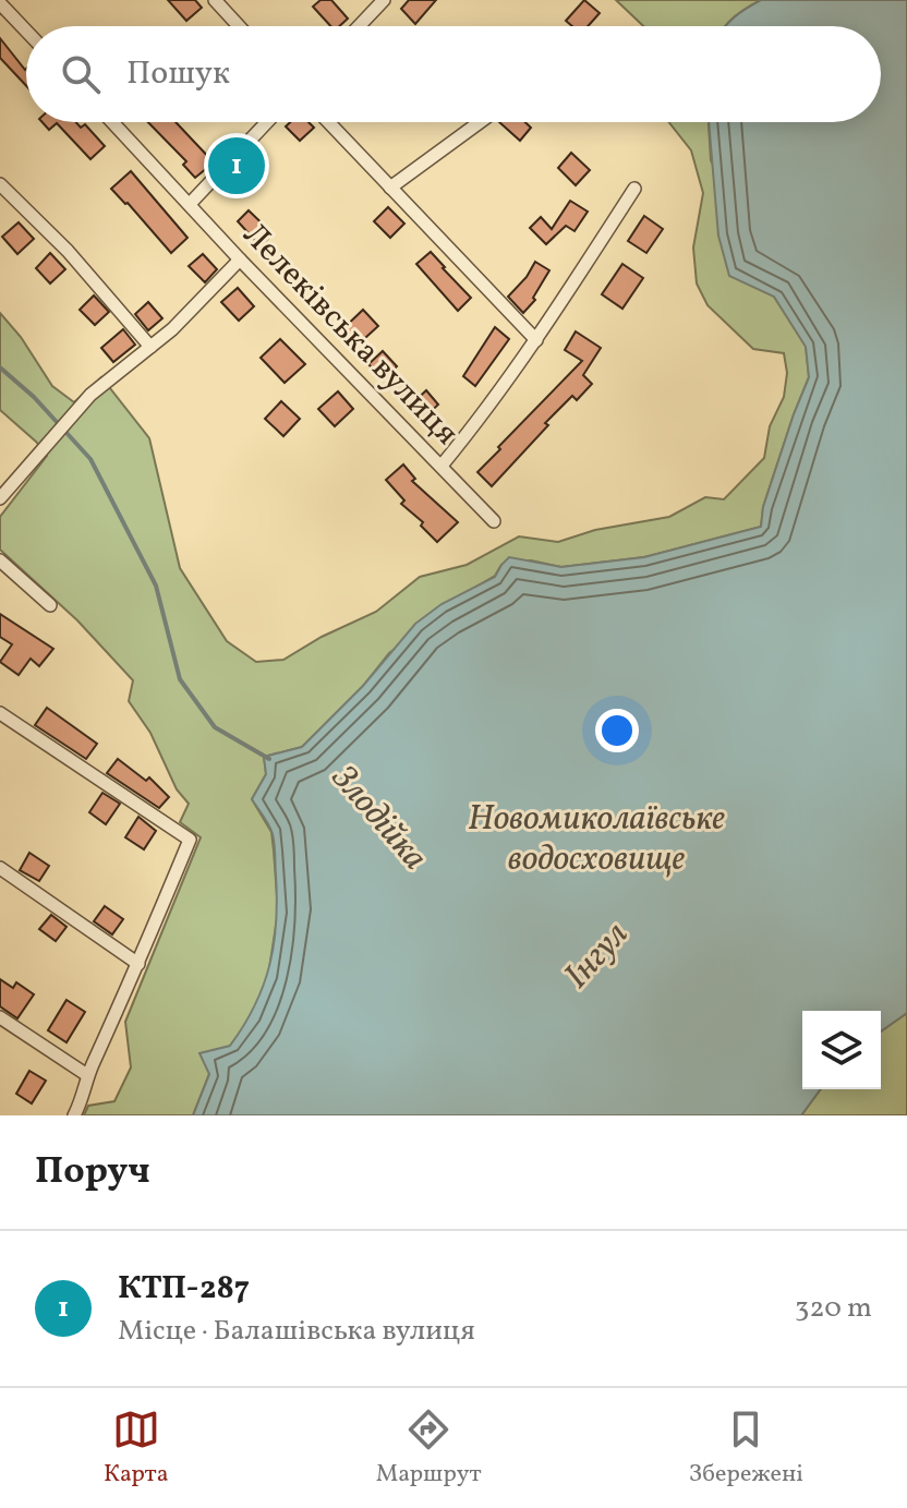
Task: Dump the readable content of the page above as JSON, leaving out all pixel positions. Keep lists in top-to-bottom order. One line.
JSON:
{"streets":{"street":["Лелеківська вулиця"]},"water":["Злодійка","Новомиколаївське водосховище","Інгул"],"page":{"search":"Пошук","pins":"1","heading":"Поруч","list":[{"mark":"1","name":"КТП-287","note":"Місце · Балашівська вулиця","value":"320 m"}],"nav":["Карта","Маршрут","Збережені"]}}
